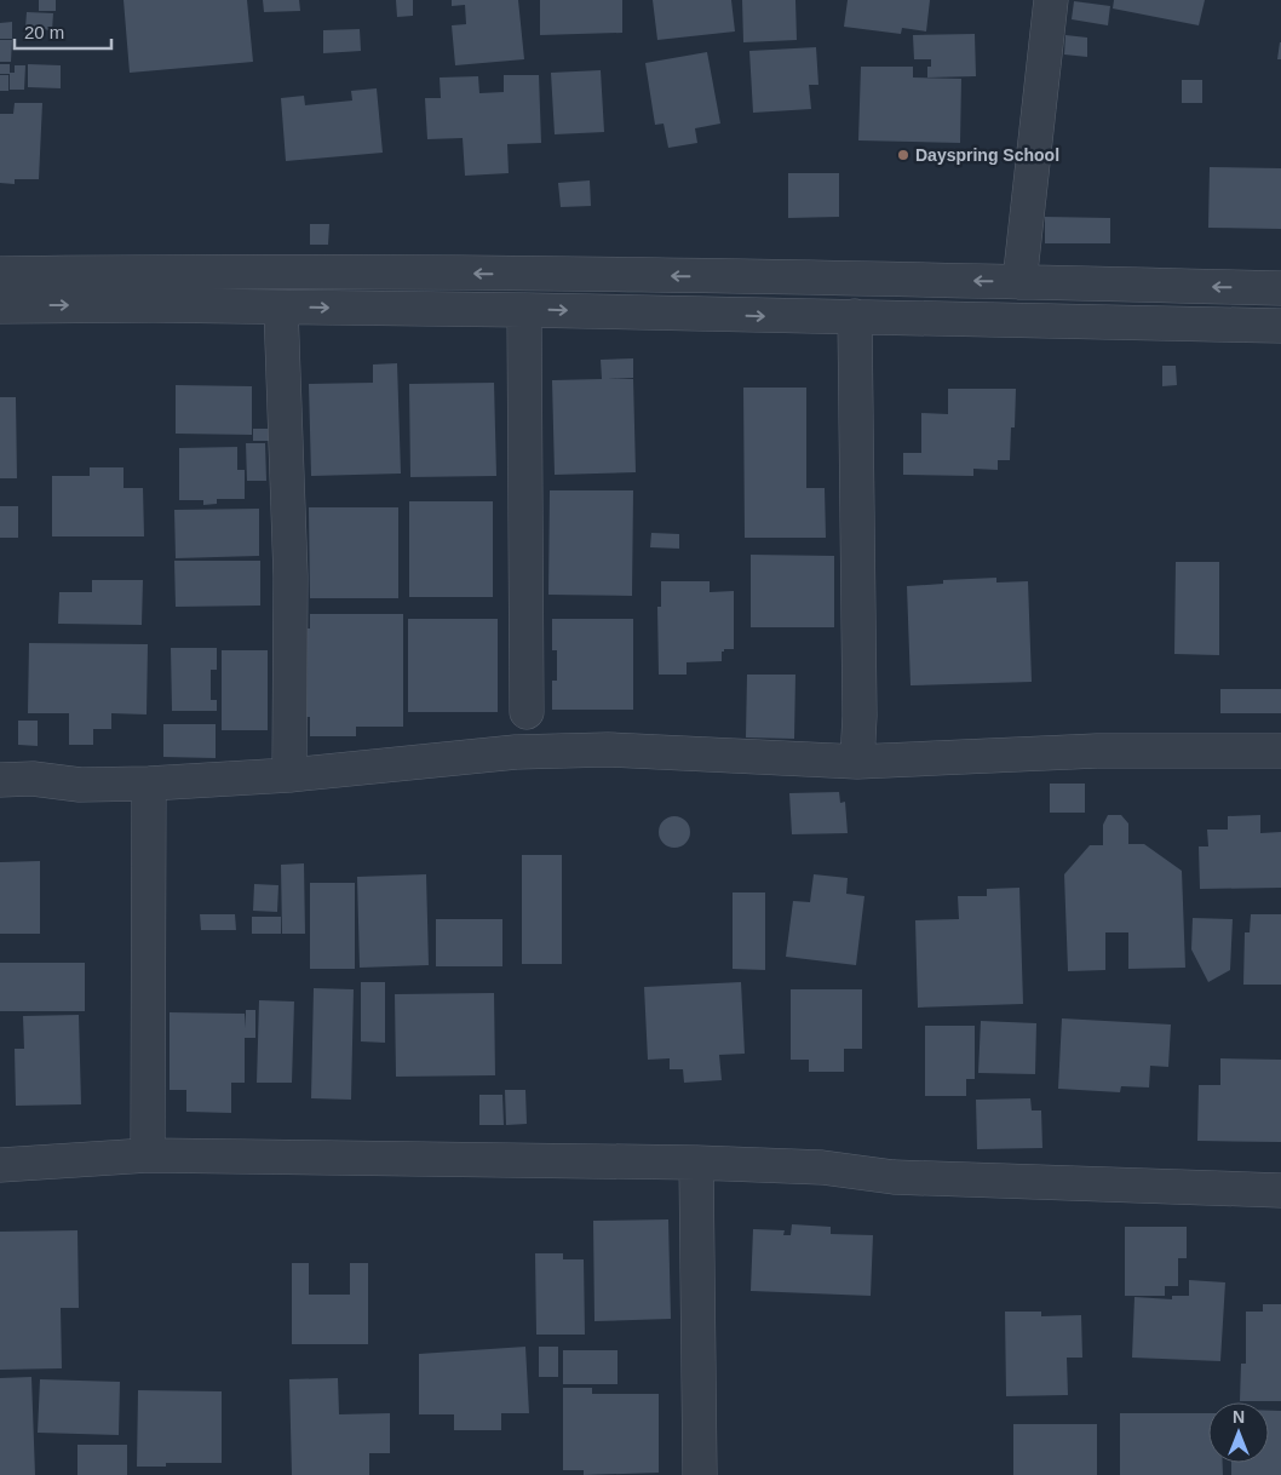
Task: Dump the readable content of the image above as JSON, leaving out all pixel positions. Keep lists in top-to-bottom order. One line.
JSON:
{"places":["Dayspring School"],"scale_bar":"20 m","north":"top"}
